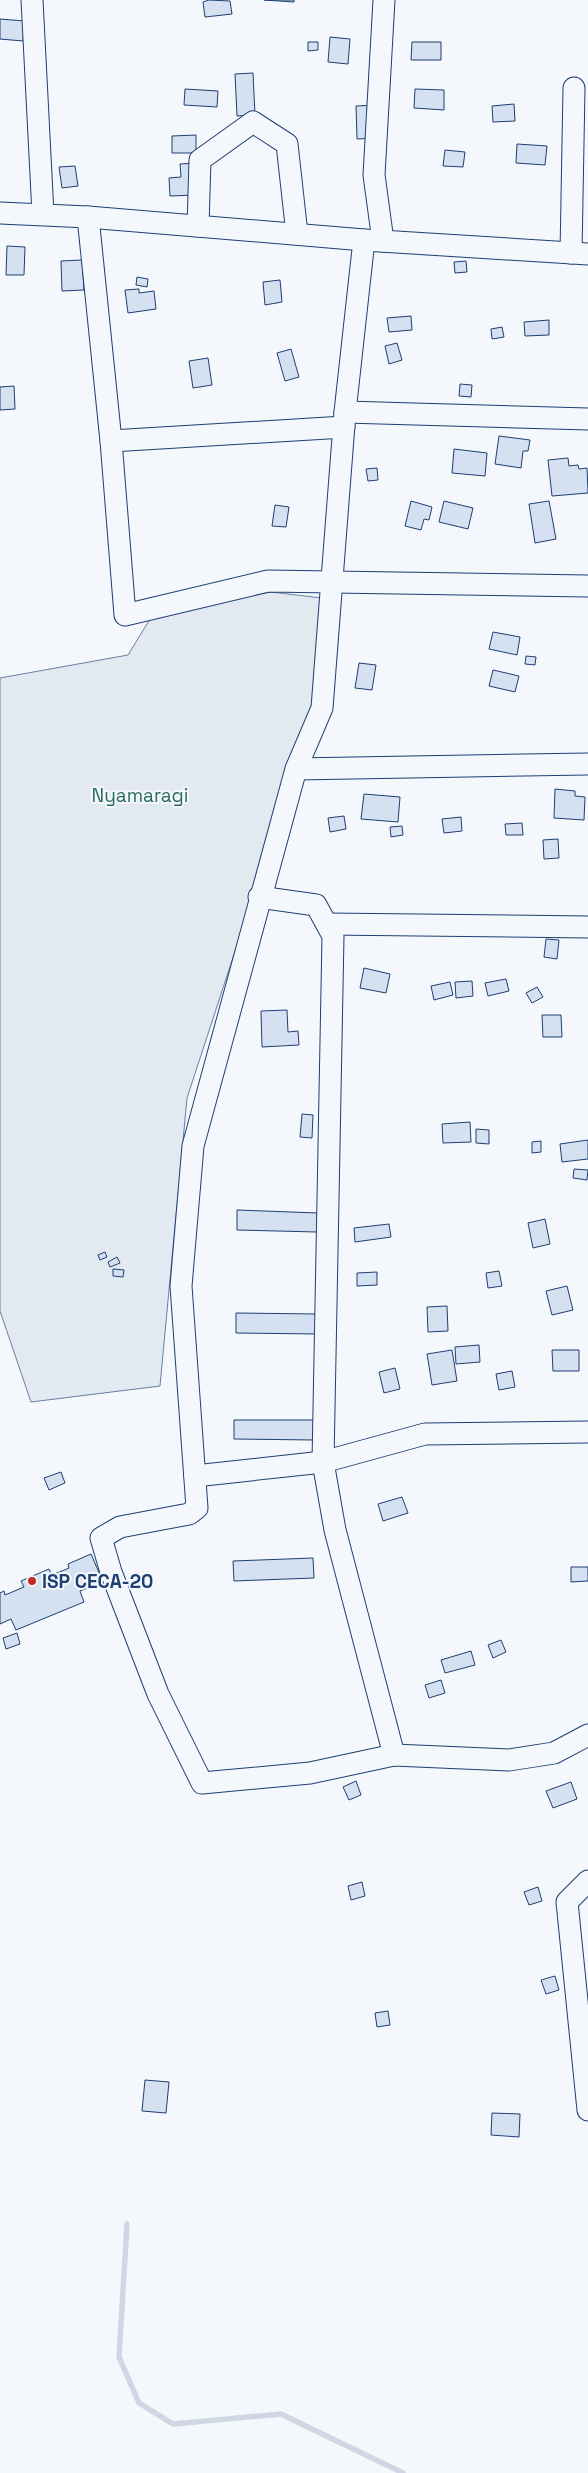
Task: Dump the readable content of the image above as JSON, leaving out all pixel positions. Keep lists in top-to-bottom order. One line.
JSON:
{"parks":["Nyamaragi"],"places":["ISP CECA-20"]}
